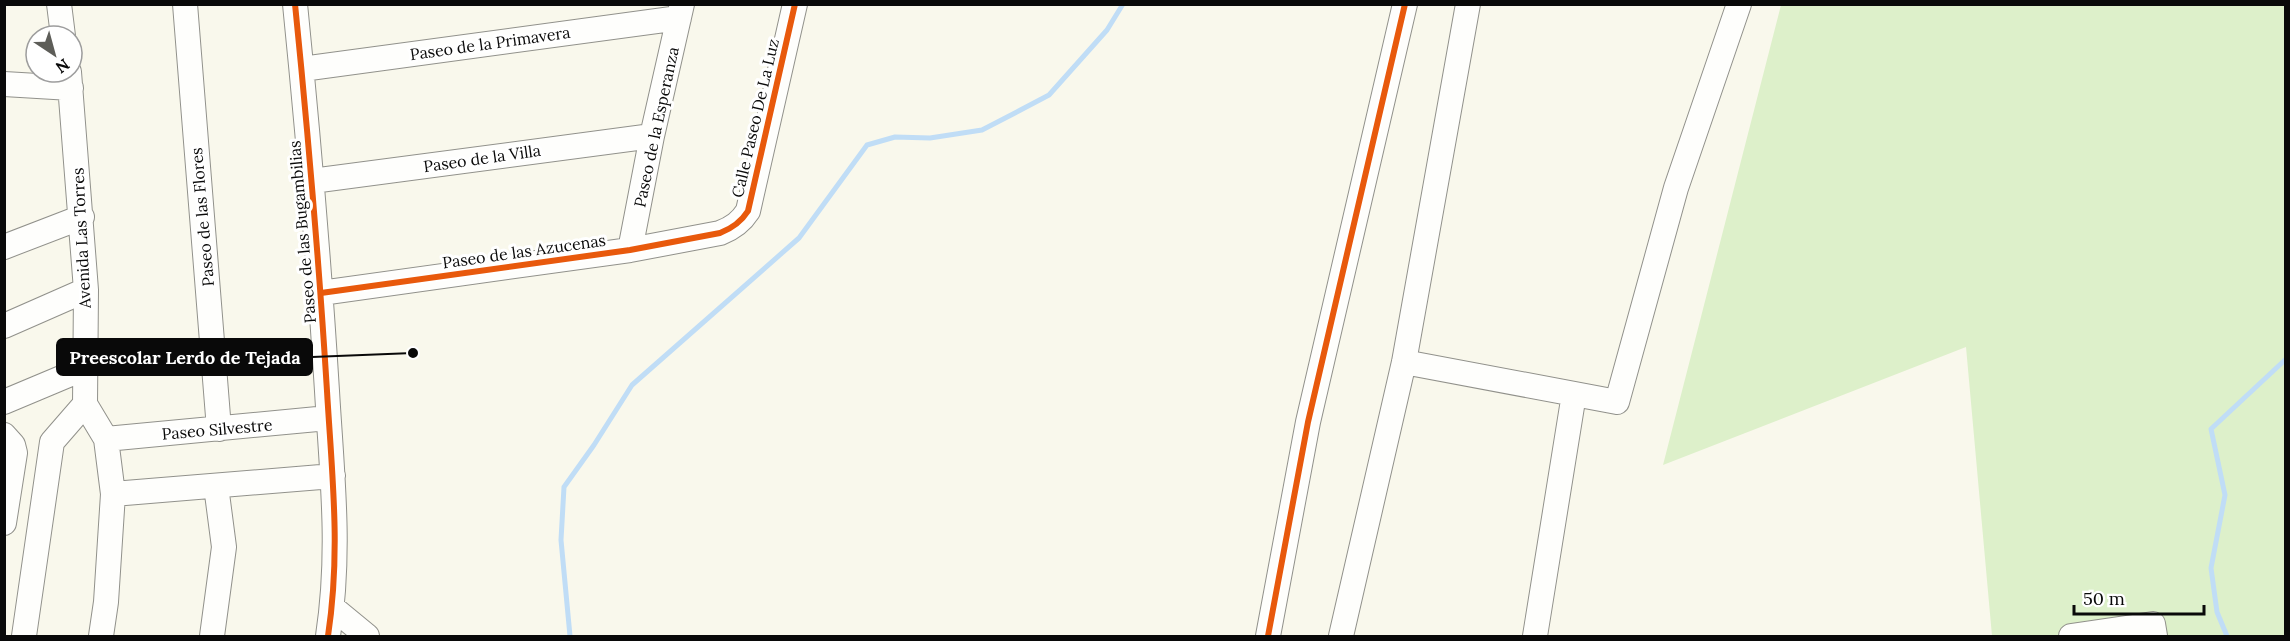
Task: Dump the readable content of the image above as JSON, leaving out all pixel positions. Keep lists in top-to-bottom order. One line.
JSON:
{"streets":{"street":["Paseo de la Primavera","Calle Paseo De La Luz","Paseo de la Esperanza","Paseo de la Villa","Paseo de las Flores","Paseo de las Bugambilias","Avenida Las Torres","Paseo de las Azucenas","Paseo Silvestre"]},"crossings":[["Paseo de la Primavera","Paseo de la Esperanza"],["Paseo de la Primavera","Paseo de las Bugambilias"],["Calle Paseo De La Luz","Paseo de las Azucenas"],["Paseo de la Esperanza","Paseo de la Villa"],["Paseo de la Esperanza","Paseo de las Azucenas"],["Paseo de la Villa","Paseo de las Bugambilias"],["Paseo de las Flores","Paseo Silvestre"],["Paseo de las Bugambilias","Paseo de las Azucenas"],["Paseo de las Bugambilias","Paseo Silvestre"]],"places":["Preescolar Lerdo de Tejada"],"scale_bar":"50 m","north":"bottom right"}
